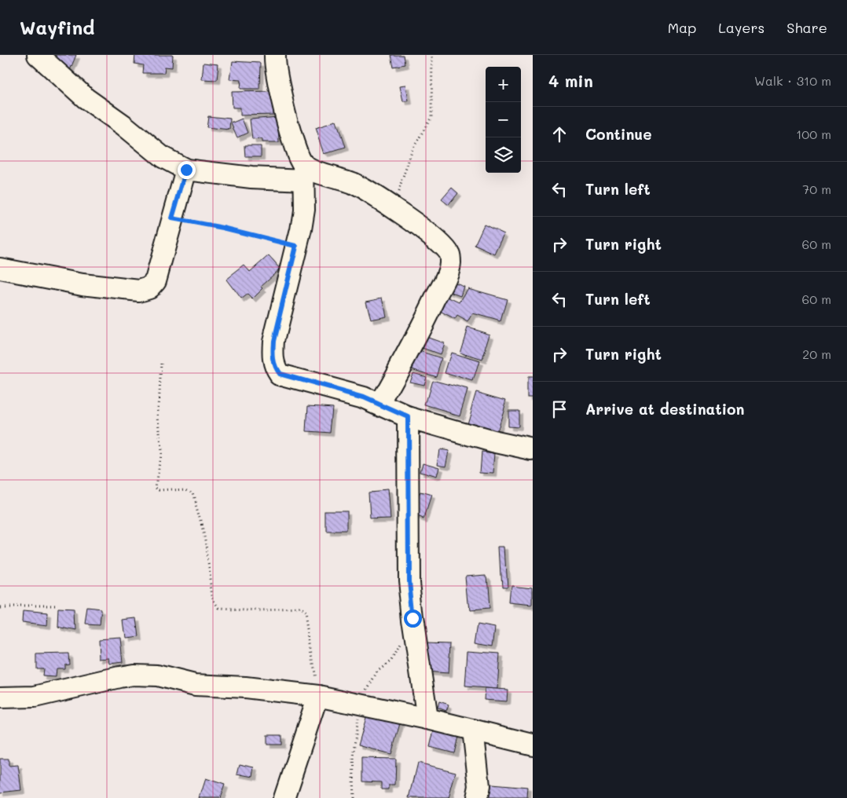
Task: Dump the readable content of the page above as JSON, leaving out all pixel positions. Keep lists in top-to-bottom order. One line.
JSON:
{"page":{"header":"Wayfind","nav":["Map","Layers","Share"],"heading":["4 min","Walk · 310 m"],"map_buttons":["+","−"],"list":[["Continue","100 m"],["Turn left","70 m"],["Turn right","60 m"],["Turn left","60 m"],["Turn right","20 m"],"Arrive at destination"]}}
